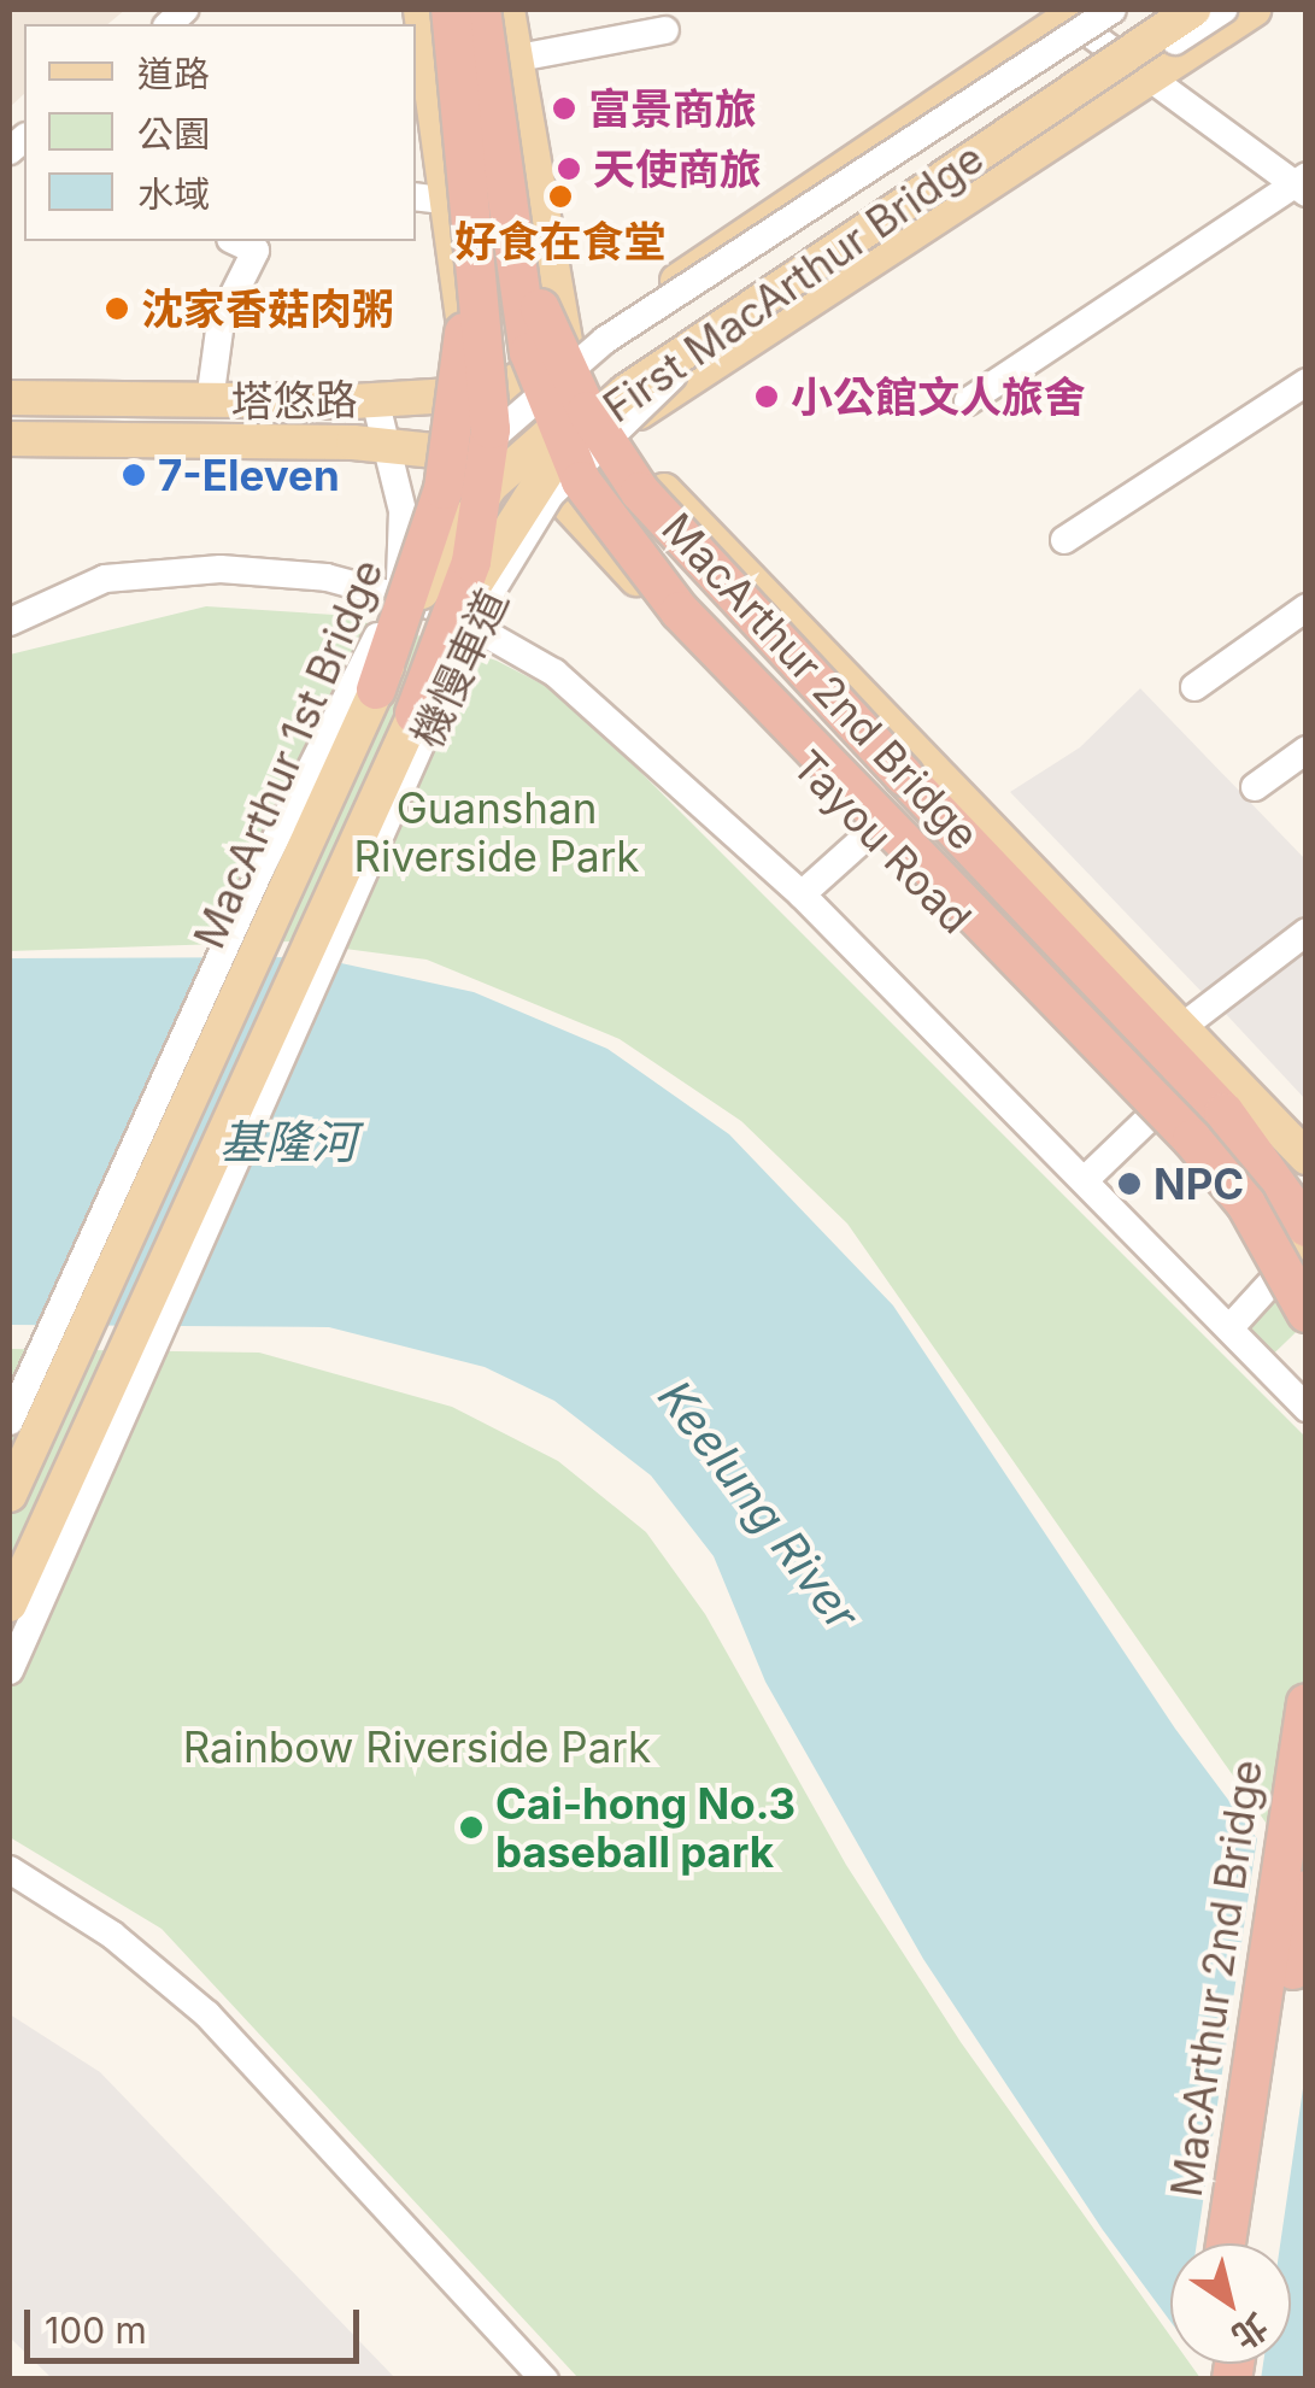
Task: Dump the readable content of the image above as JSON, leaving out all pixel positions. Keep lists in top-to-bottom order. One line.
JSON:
{"streets":{"highway":["MacArthur 2nd Bridge","MacArthur 1st Bridge"],"main road":["First MacArthur Bridge","塔悠路","Tayou Road"],"street":["機慢車道"]},"crossings":[["First MacArthur Bridge","MacArthur 1st Bridge"],["塔悠路","Tayou Road"],["MacArthur 2nd Bridge","Tayou Road"]],"water":["基隆河","Keelung River"],"parks":["Guanshan Riverside Park","Rainbow Riverside Park"],"places":["富景商旅","天使商旅","好食在食堂","沈家香菇肉粥","小公館文人旅舍","7-Eleven","NPC","Cai-hong No.3 baseball park"],"legend":["道路","公園","水域"],"scale_bar":"100 m","north":"bottom right"}
